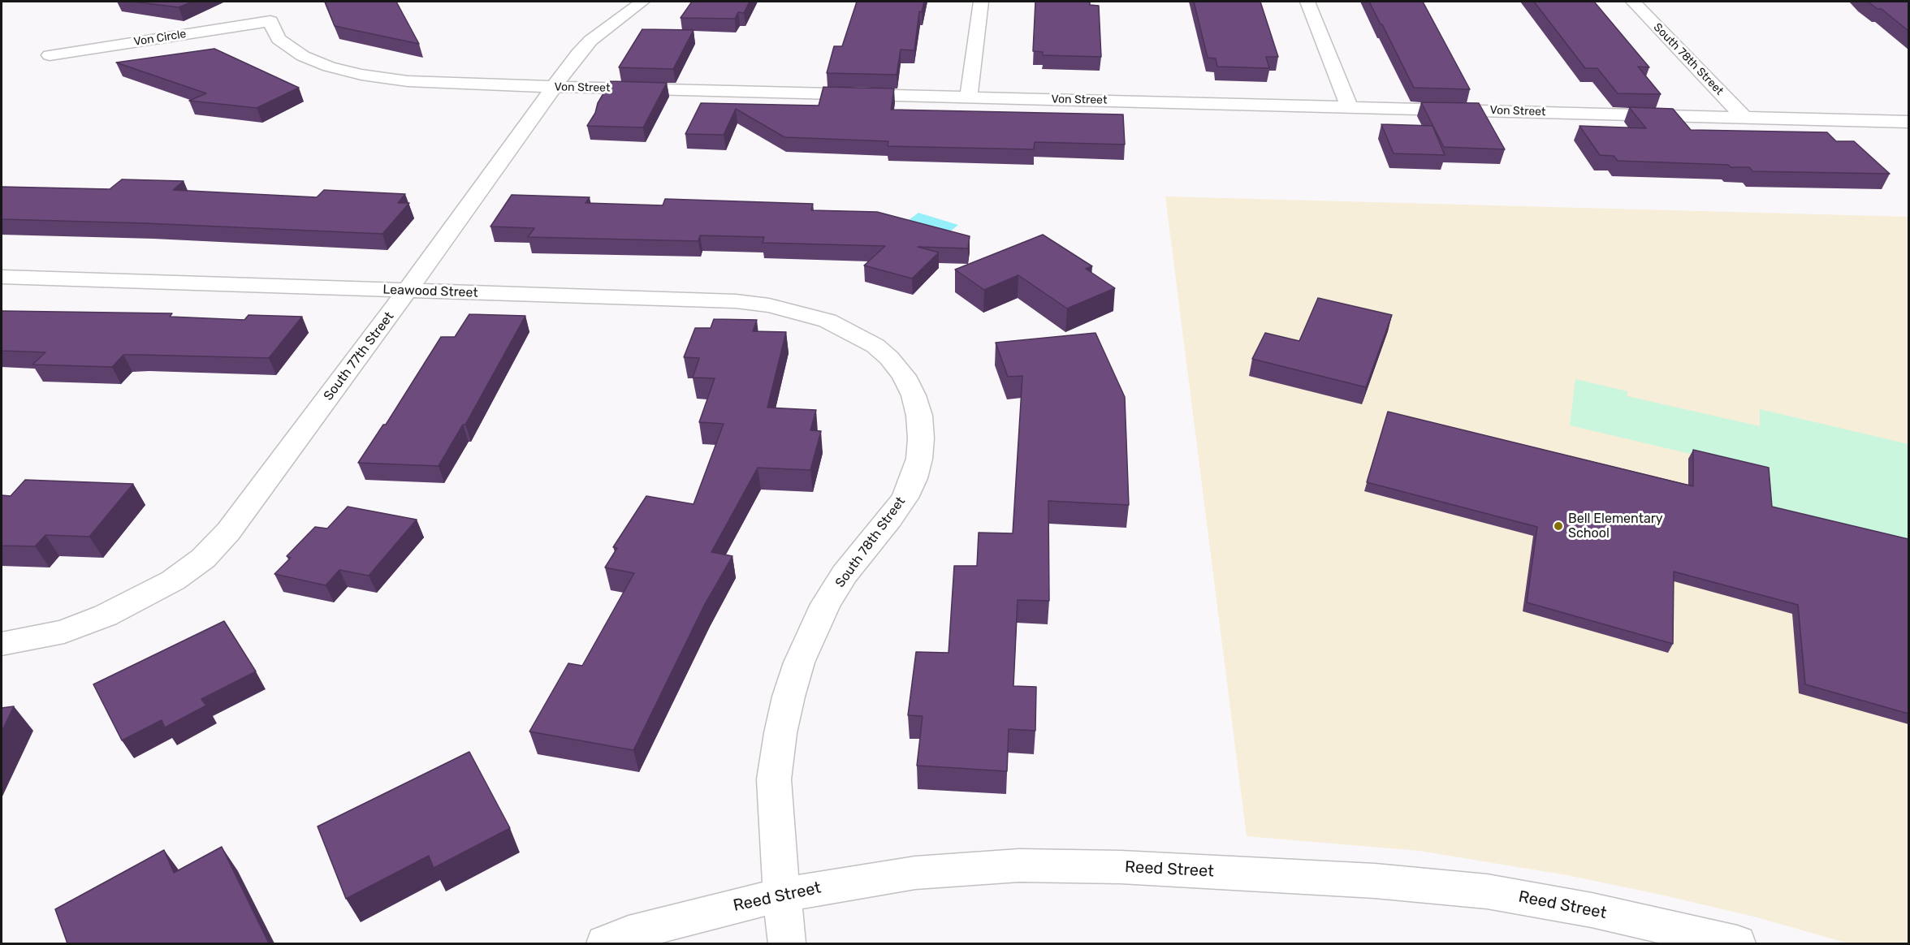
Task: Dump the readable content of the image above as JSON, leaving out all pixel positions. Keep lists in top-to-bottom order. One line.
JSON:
{"streets":{"street":["Von Circle","South 78th Street","Von Street","Leawood Street","South 77th Street","Reed Street"]},"crossings":[["Von Circle","Von Street"],["South 78th Street","Von Street"],["South 78th Street","Leawood Street"],["South 78th Street","Reed Street"],["Von Street","South 77th Street"],["Leawood Street","South 77th Street"]],"places":["Bell Elementary School"]}
